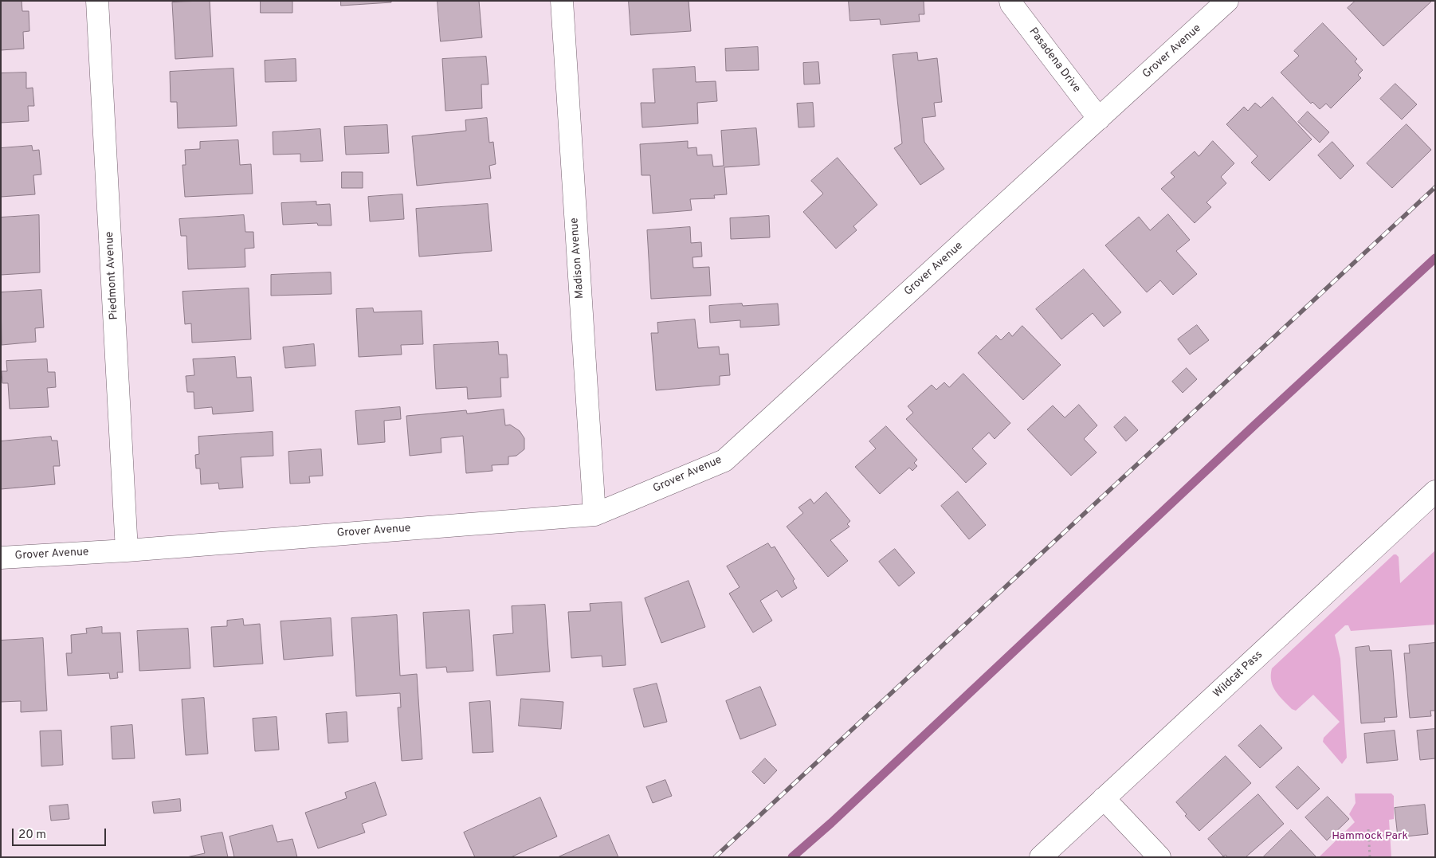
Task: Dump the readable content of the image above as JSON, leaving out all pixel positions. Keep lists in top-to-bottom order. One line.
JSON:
{"streets":{"street":["Grover Avenue","Pasadena Drive","Madison Avenue","Piedmont Avenue","Wildcat Pass"]},"crossings":[["Grover Avenue","Pasadena Drive"],["Grover Avenue","Madison Avenue"],["Grover Avenue","Piedmont Avenue"]],"parks":["Hammock Park"],"scale_bar":"20 m"}
